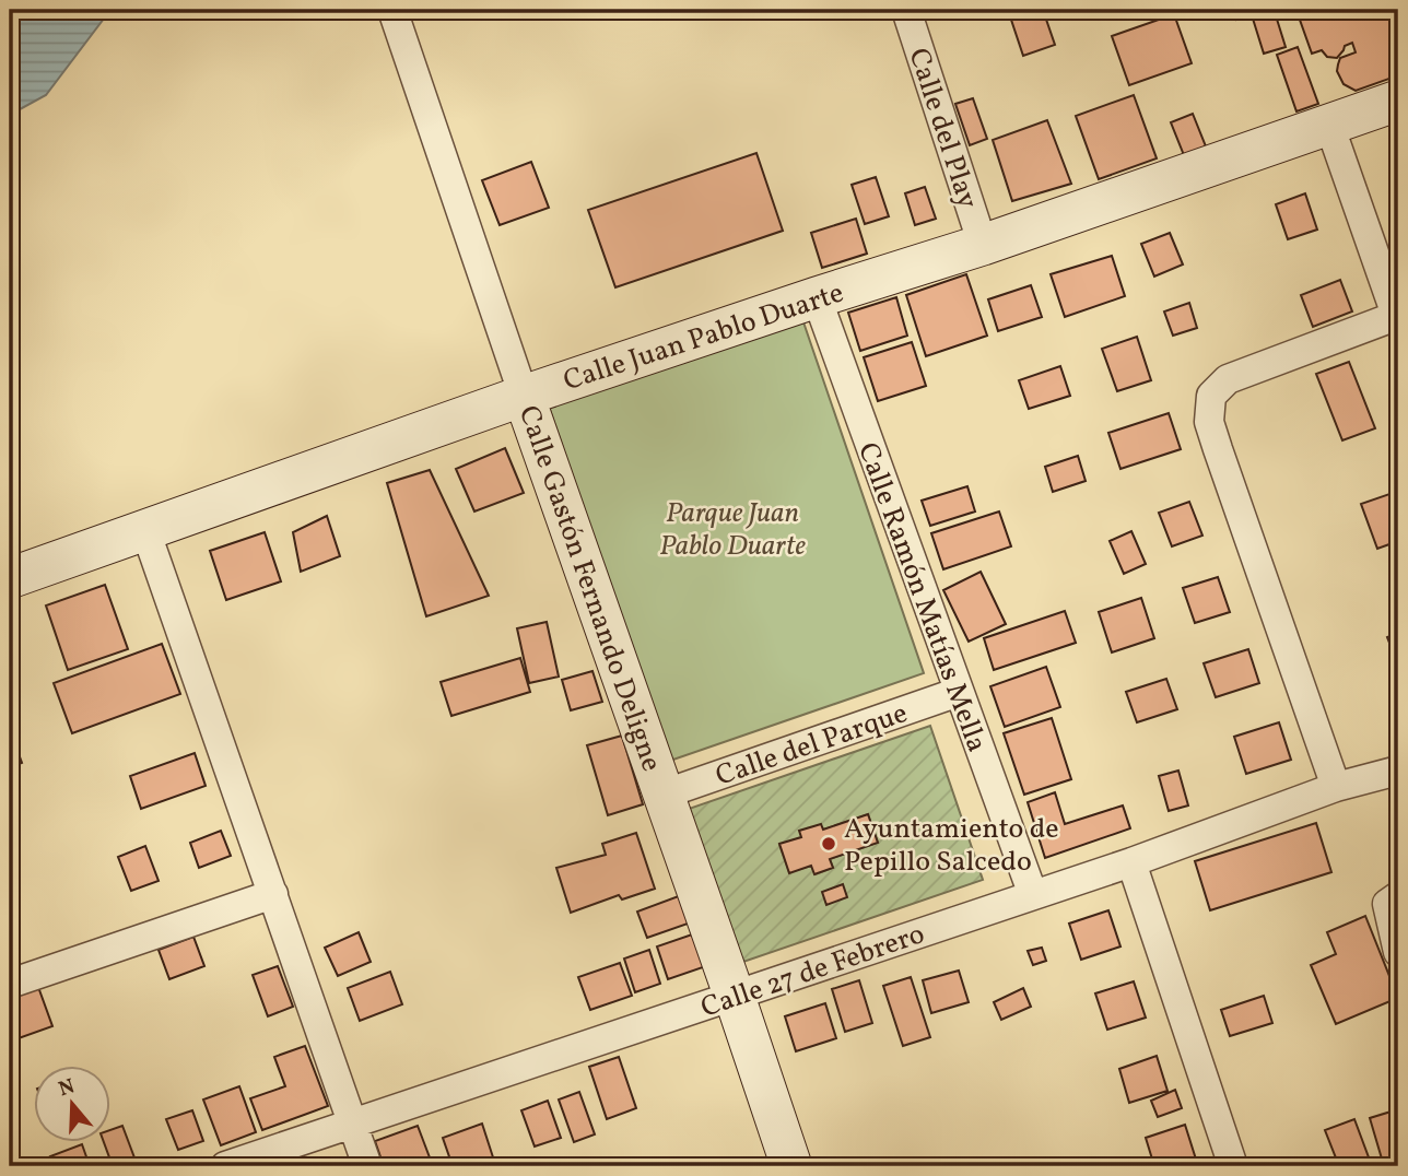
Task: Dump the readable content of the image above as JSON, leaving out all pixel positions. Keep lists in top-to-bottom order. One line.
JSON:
{"streets":{"street":["Calle del Play","Calle Juan Pablo Duarte","Calle Gastón Fernando Deligne","Calle Ramón Matías Mella","Calle del Parque","Calle 27 de Febrero"]},"crossings":[["Calle del Play","Calle Juan Pablo Duarte"],["Calle Juan Pablo Duarte","Calle Gastón Fernando Deligne"],["Calle Juan Pablo Duarte","Calle Ramón Matías Mella"],["Calle Gastón Fernando Deligne","Calle del Parque"],["Calle Gastón Fernando Deligne","Calle 27 de Febrero"],["Calle Ramón Matías Mella","Calle del Parque"],["Calle Ramón Matías Mella","Calle 27 de Febrero"]],"parks":["Parque Juan Pablo Duarte"],"places":["Ayuntamiento de Pepillo Salcedo"],"north":"top"}
